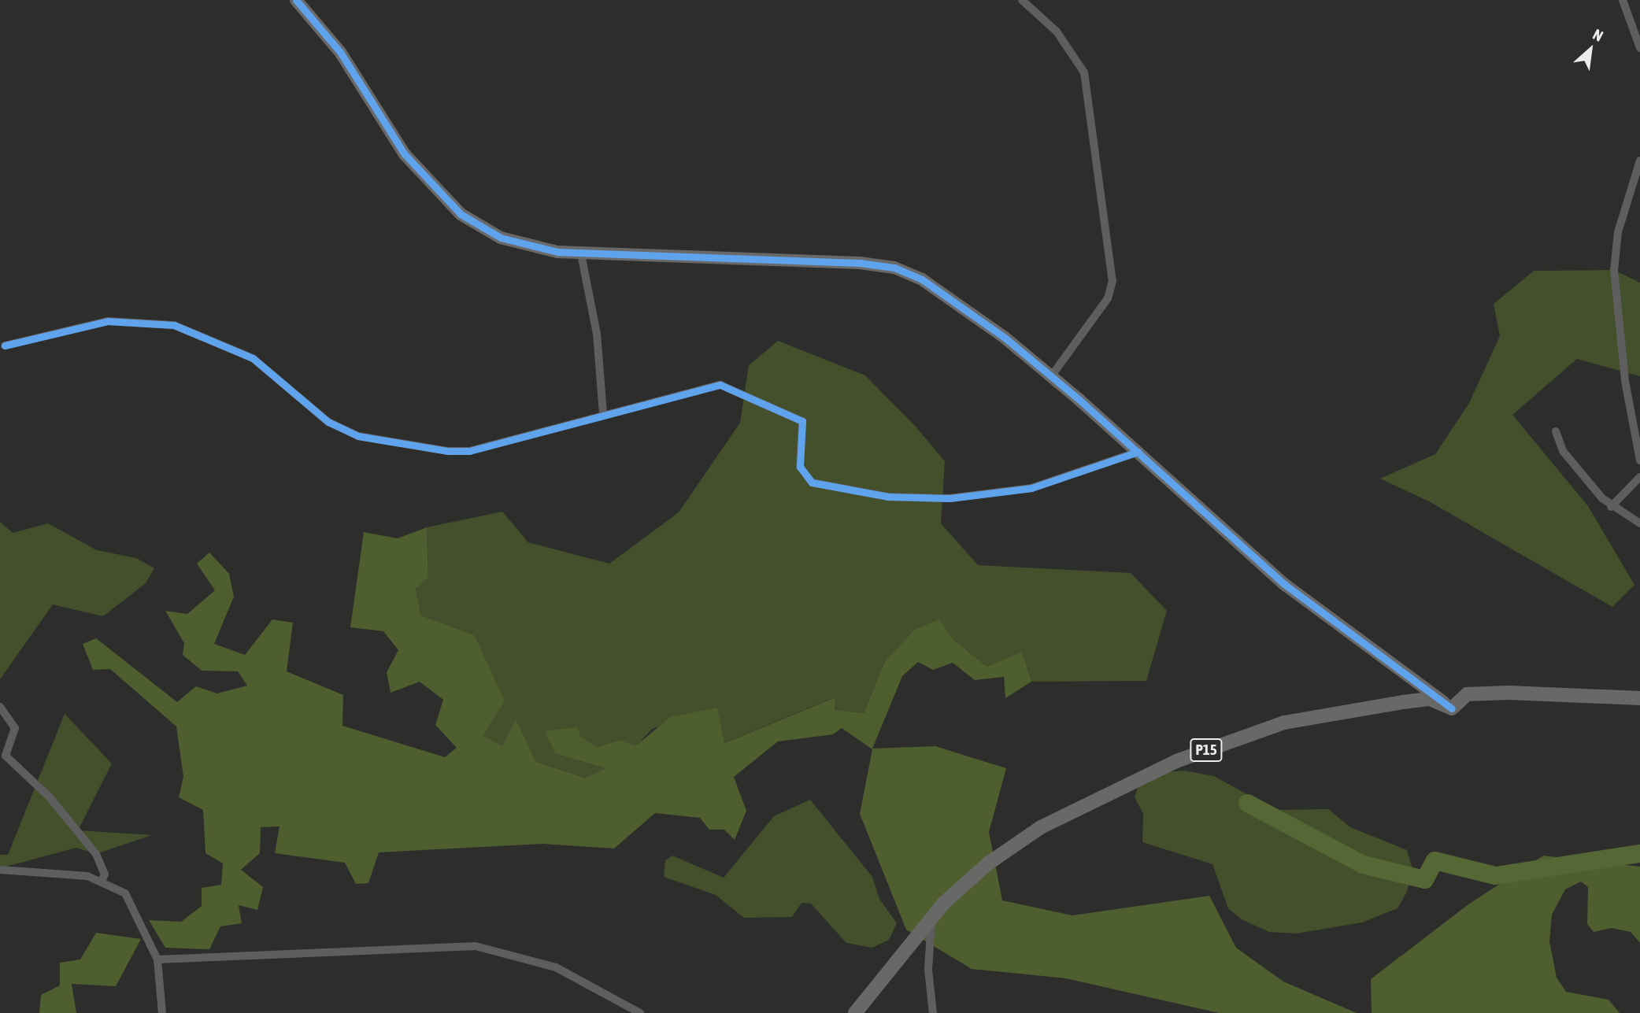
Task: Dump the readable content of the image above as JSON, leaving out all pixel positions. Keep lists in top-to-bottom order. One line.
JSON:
{"streets":{"main road":["P15"]},"north":"top right"}
